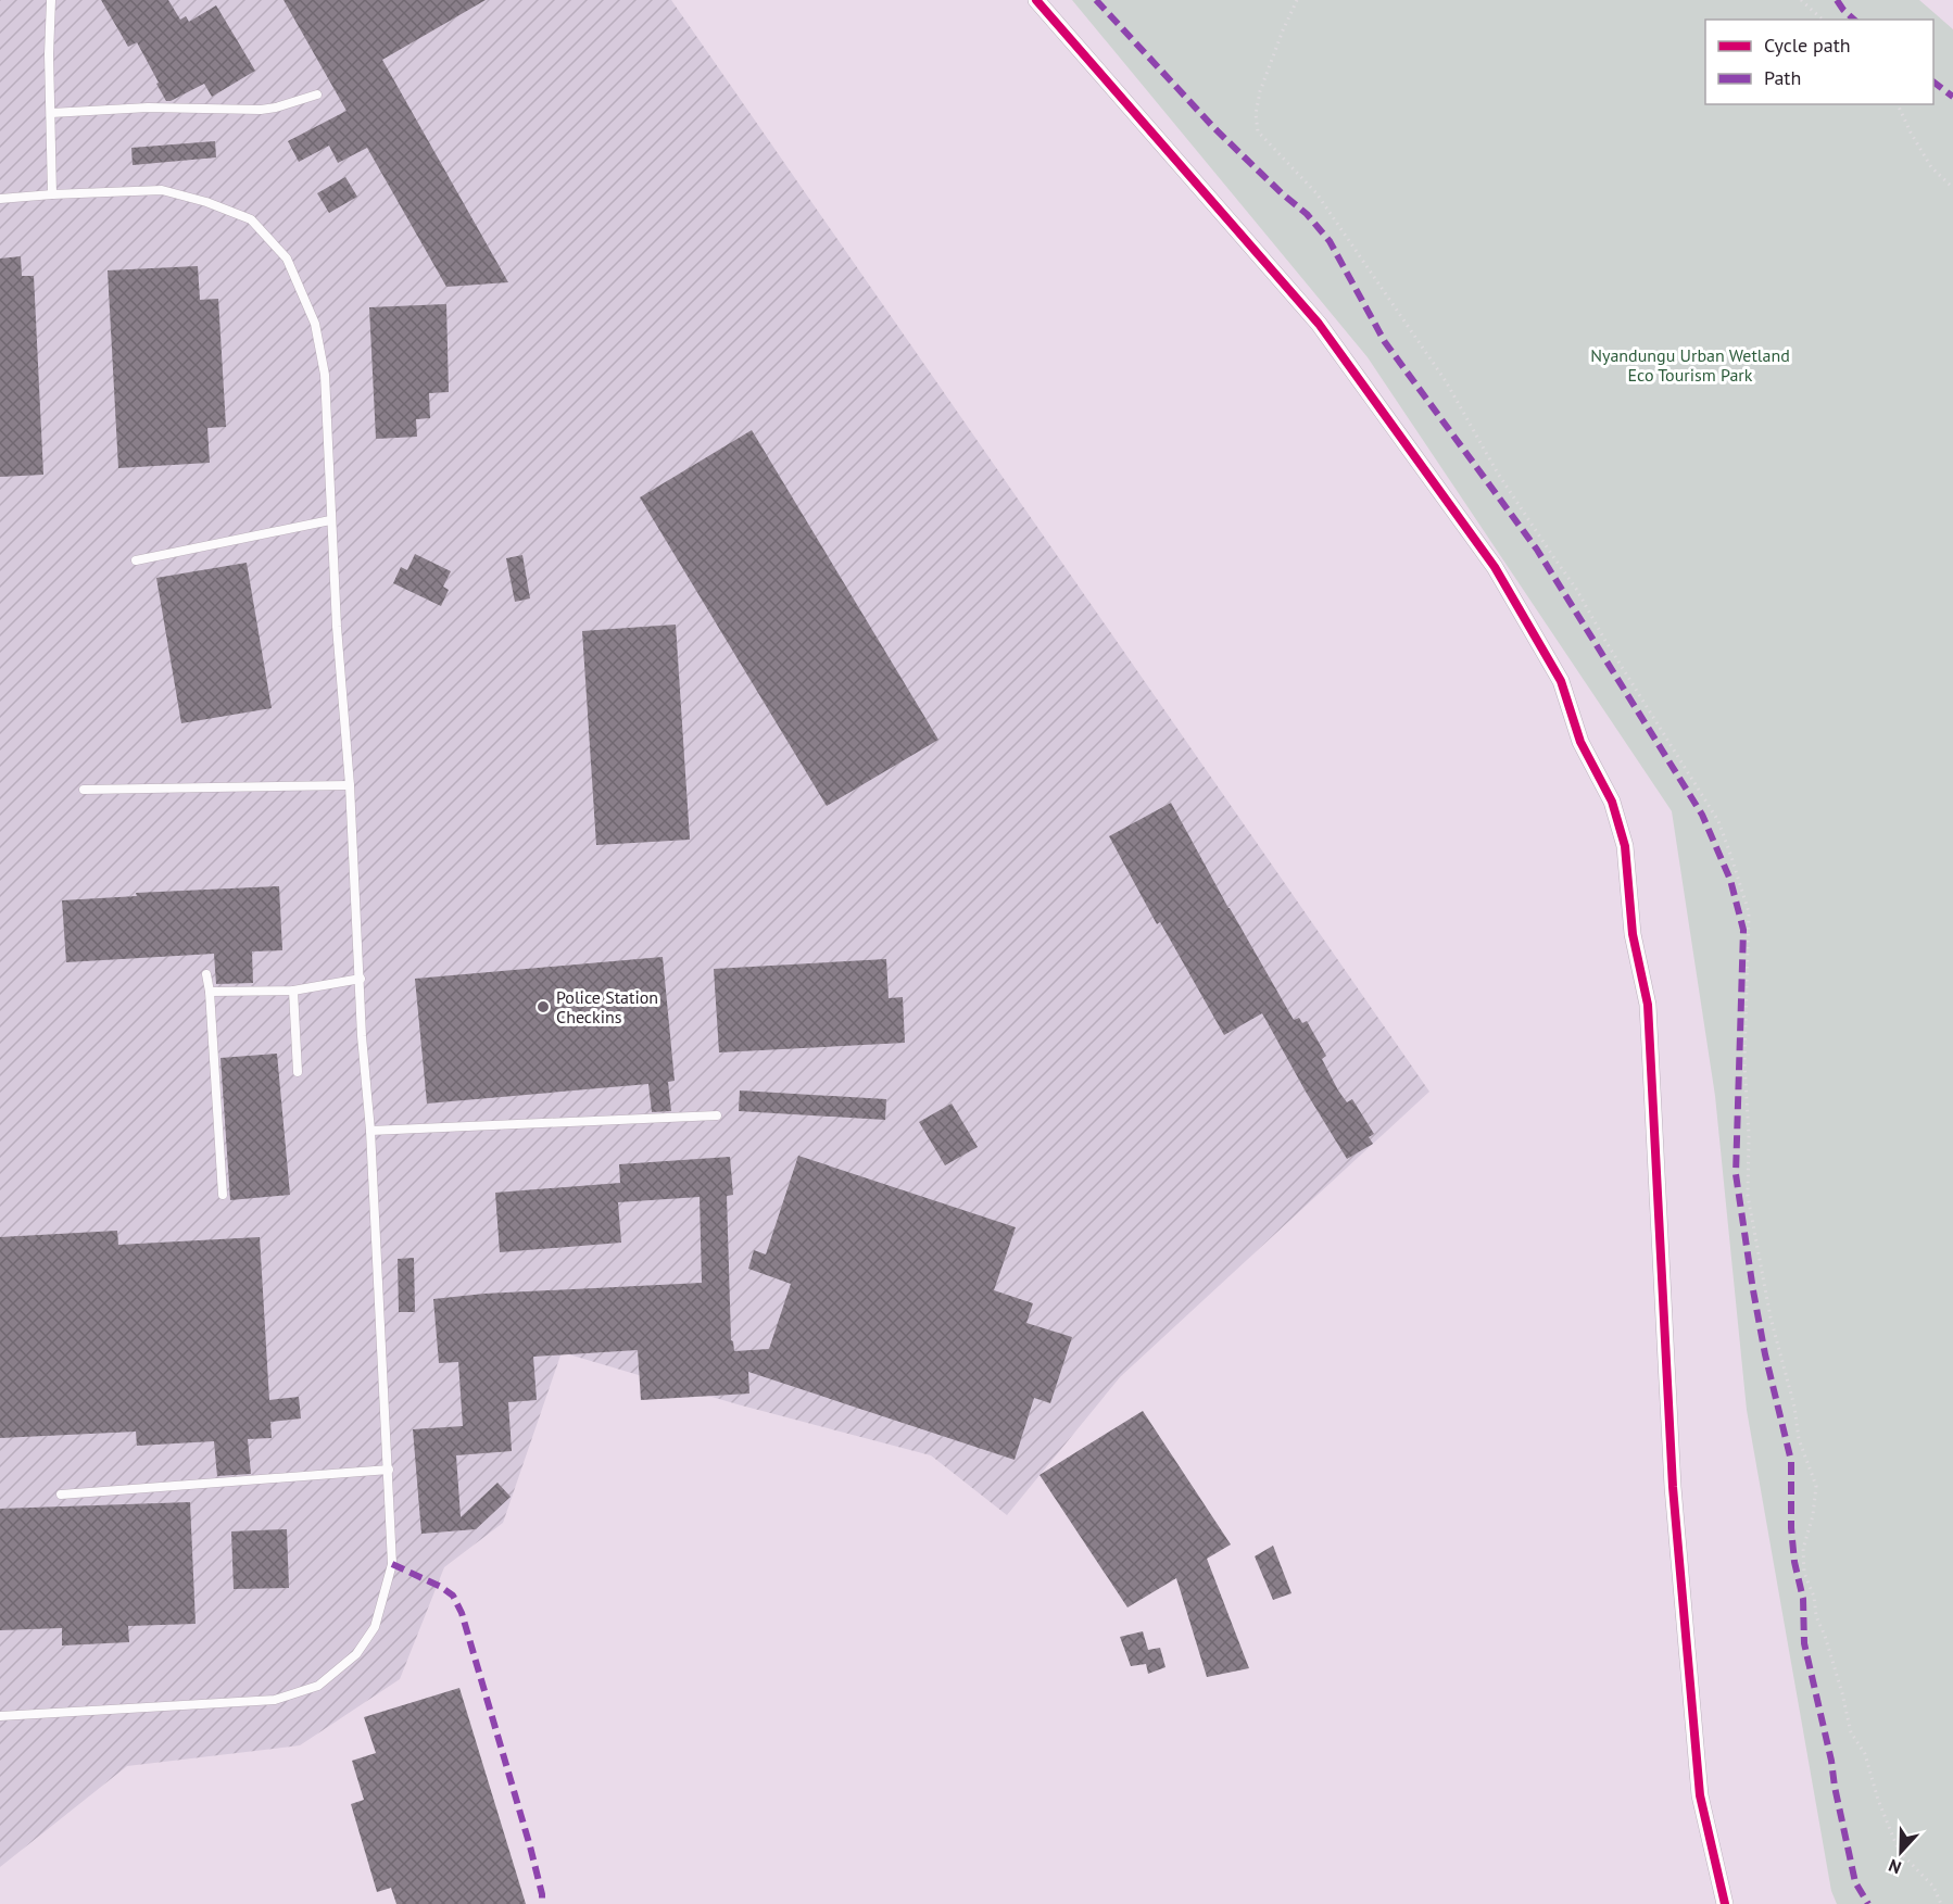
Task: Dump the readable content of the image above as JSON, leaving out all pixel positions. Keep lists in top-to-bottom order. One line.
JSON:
{"parks":["Nyandungu Urban Wetland Eco Tourism Park"],"places":["Police Station Checkins"],"legend":["Cycle path","Path"],"north":"bottom"}
